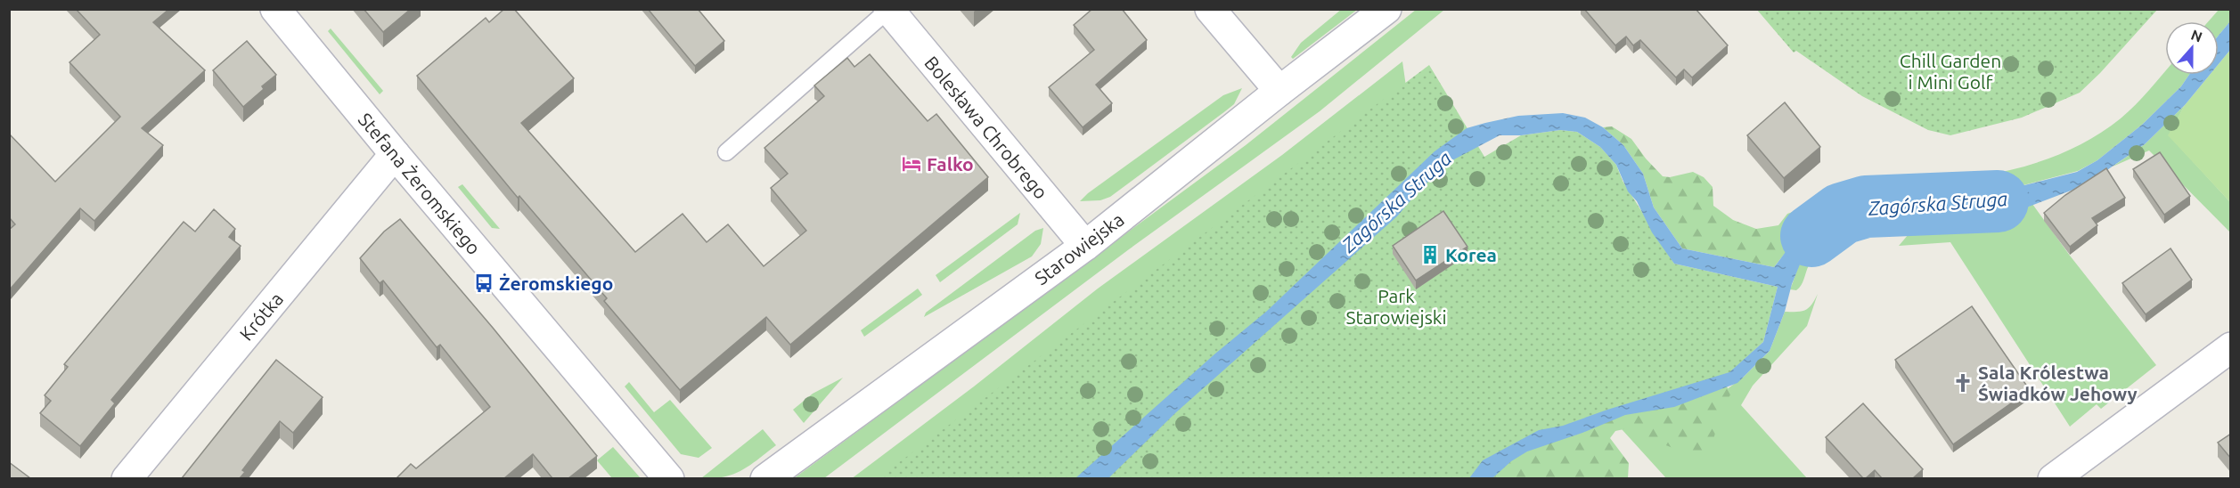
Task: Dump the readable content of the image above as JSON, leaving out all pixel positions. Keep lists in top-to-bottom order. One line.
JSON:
{"streets":{"street":["Bolesława Chrobrego","Stefana Żeromskiego","Starowiejska","Krótka"]},"crossings":[["Bolesława Chrobrego","Starowiejska"],["Stefana Żeromskiego","Krótka"]],"water":["Zagórska Struga"],"parks":["Chill Garden i Mini Golf","Park Starowiejski"],"places":{"hotel":["Falko"],"building":["Korea"],"bus stop":["Żeromskiego"],"church":["Sala Królestwa Świadków Jehowy"]},"north":"top"}
